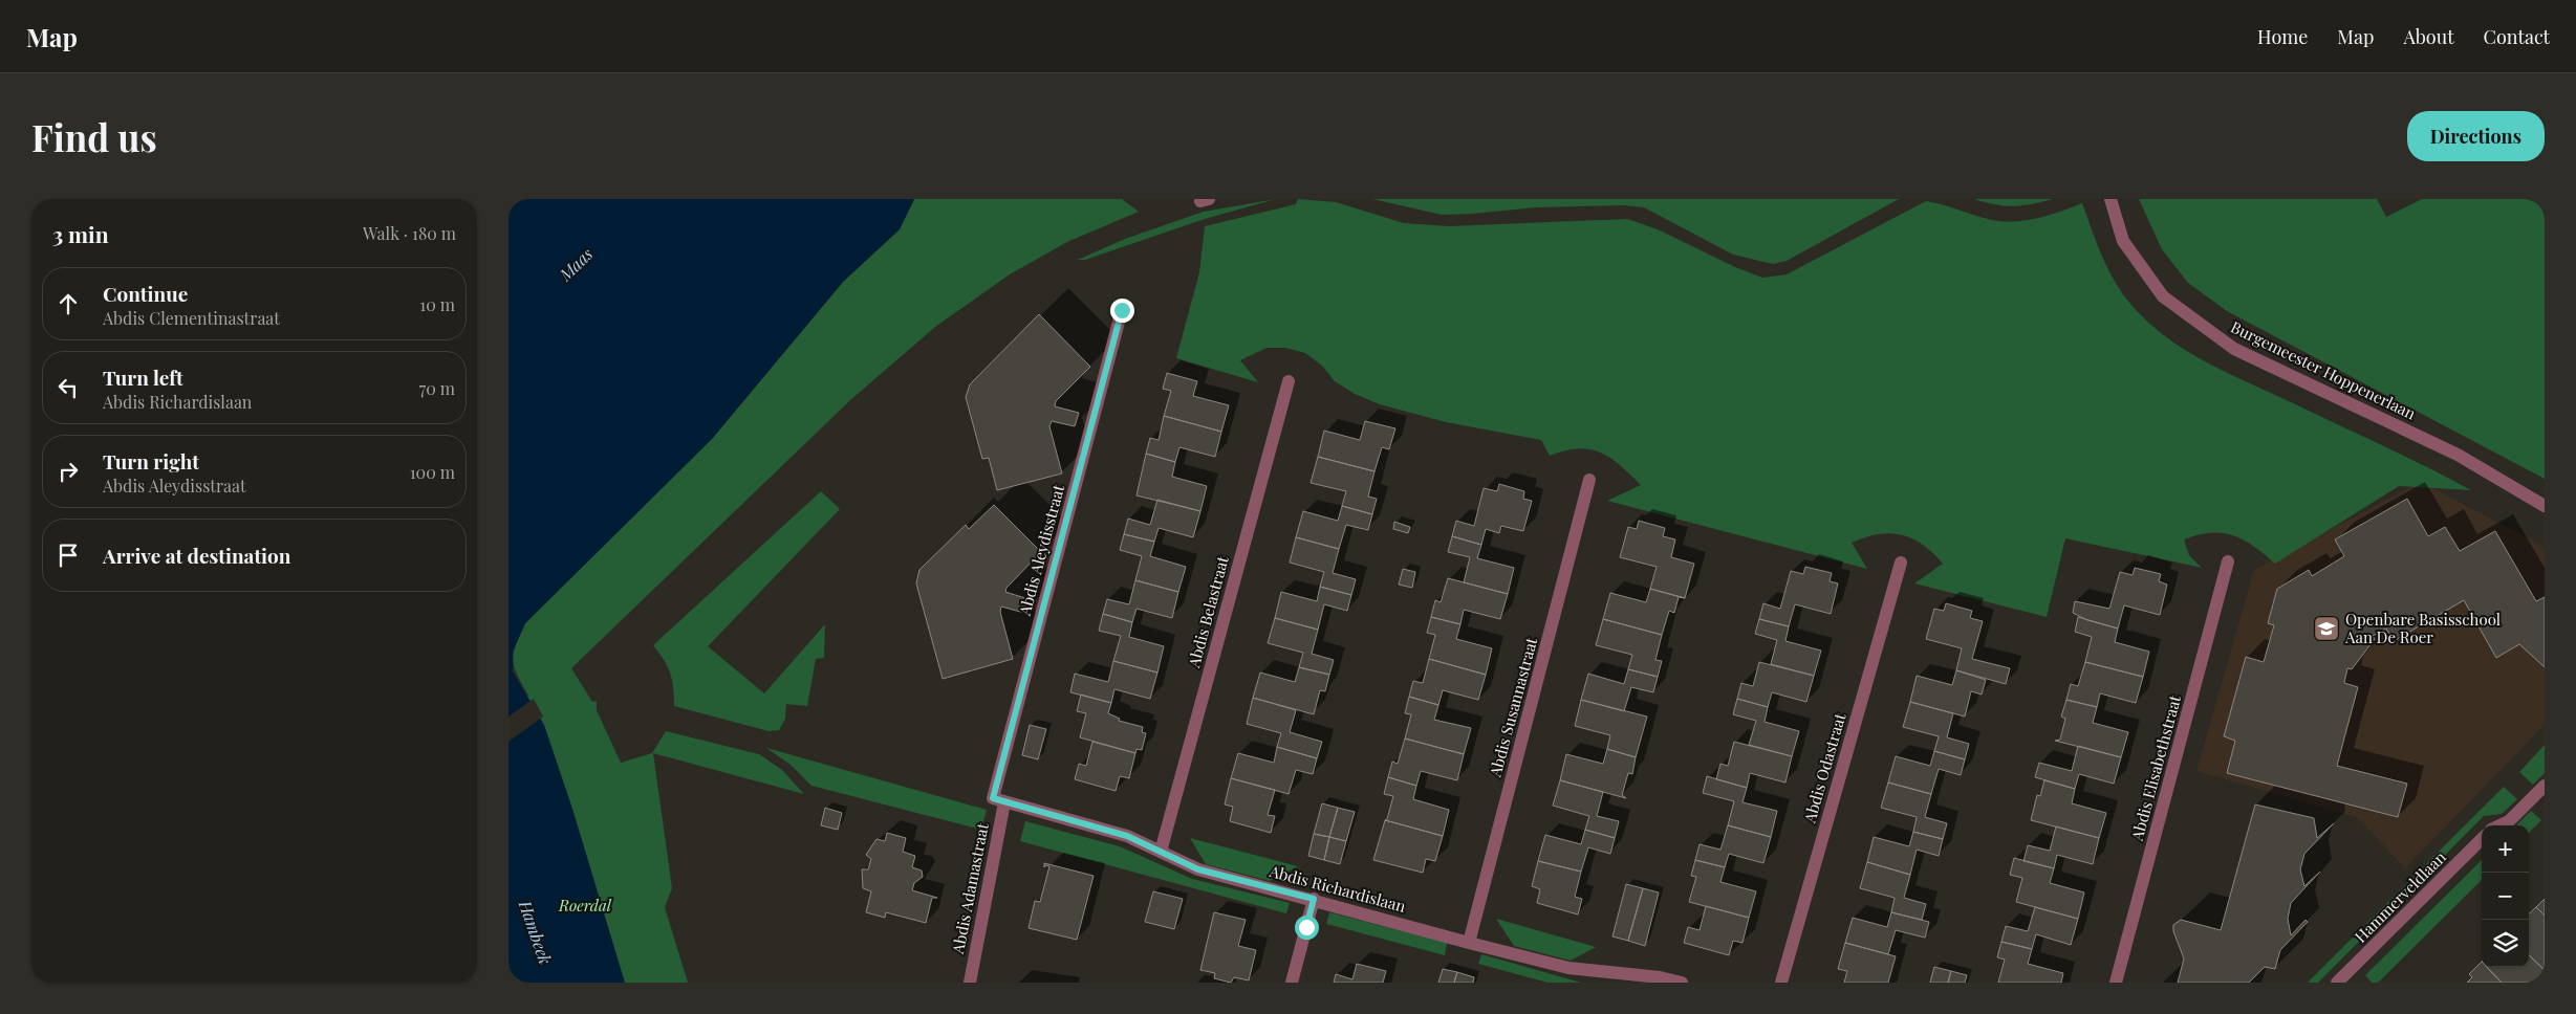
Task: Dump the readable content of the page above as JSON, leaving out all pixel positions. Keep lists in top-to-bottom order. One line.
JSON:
{"streets":{"street":["Burgemeester Hoppenerlaan","Abdis Aleydisstraat","Abdis Belastraat","Abdis Susannastraat","Abdis Odastraat","Abdis Elisabethstraat","Abdis Adamastraat","Abdis Richardislaan","Hammerveldlaan"]},"crossings":[["Abdis Aleydisstraat","Abdis Adamastraat"],["Abdis Aleydisstraat","Abdis Richardislaan"],["Abdis Belastraat","Abdis Richardislaan"],["Abdis Susannastraat","Abdis Richardislaan"],["Abdis Adamastraat","Abdis Richardislaan"]],"water":["Maas","Hambeek"],"parks":["Roerdal"],"places":{"school or university":["Openbare Basisschool Aan De Roer"]},"page":{"header":"Map","nav":["Home","Map","About","Contact"],"buttons":"Directions","title":"Find us","heading":["3 min","Walk · 180 m"],"list":[["Continue","Abdis Clementinastraat","10 m"],["Turn left","Abdis Richardislaan","70 m"],["Turn right","Abdis Aleydisstraat","100 m"],"Arrive at destination"],"map_buttons":["+","−"]}}
